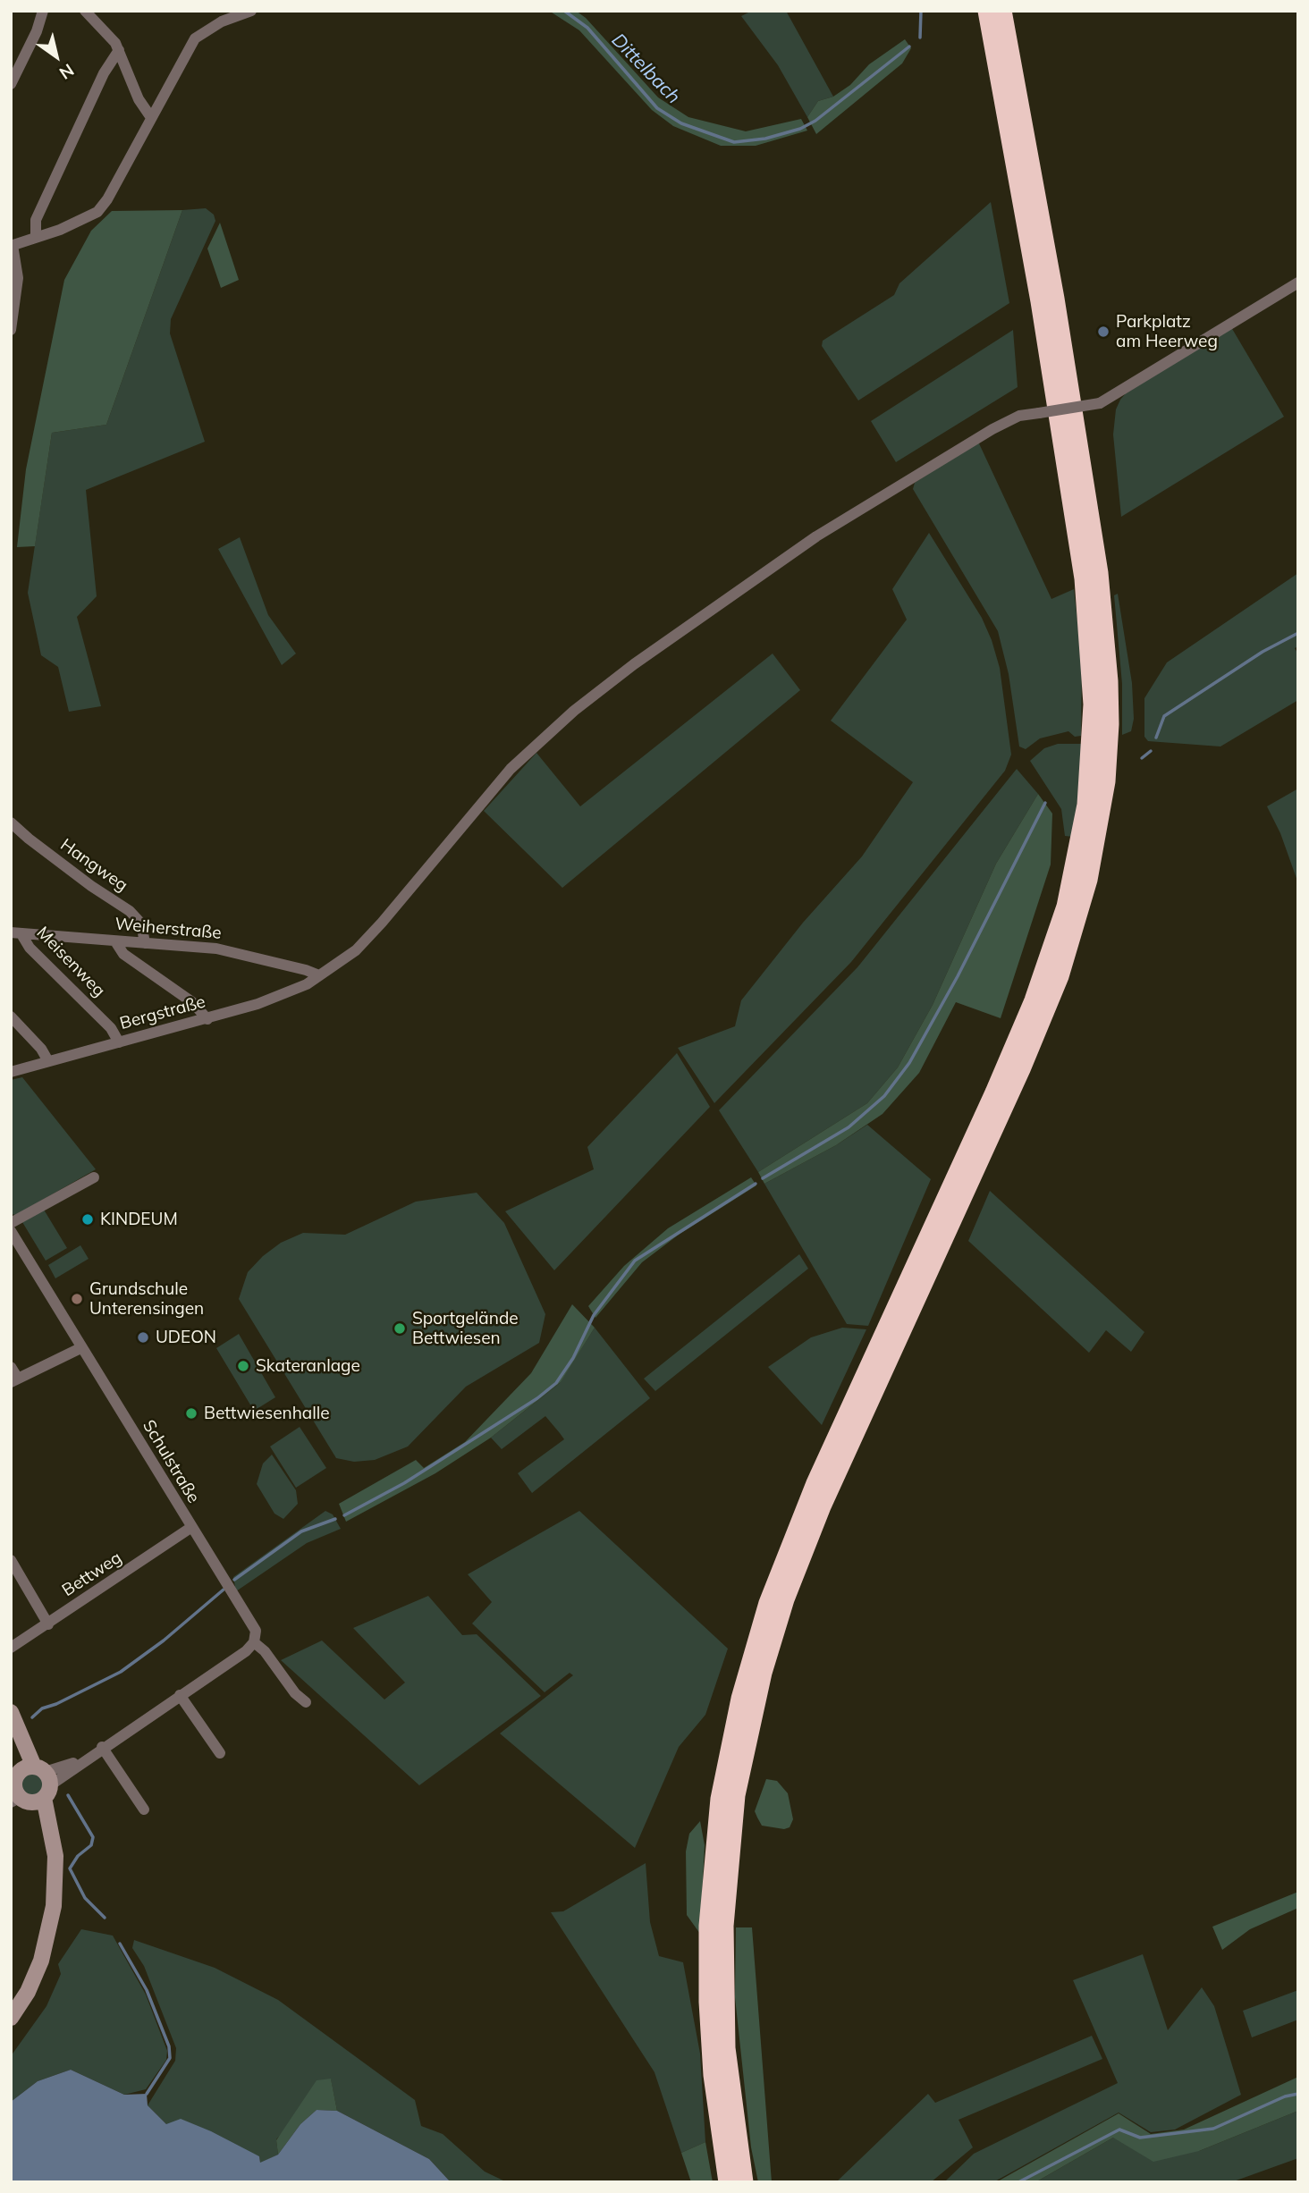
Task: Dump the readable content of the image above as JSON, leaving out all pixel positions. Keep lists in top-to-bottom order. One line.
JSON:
{"streets":{"street":["Hangweg","Weiherstraße","Meisenweg","Bergstraße","Schulstraße","Bettweg"]},"crossings":[["Hangweg","Weiherstraße"],["Weiherstraße","Meisenweg"],["Weiherstraße","Bergstraße"],["Meisenweg","Bergstraße"],["Schulstraße","Bettweg"]],"water":["Dittelbach"],"places":["Parkplatz am Heerweg","KINDEUM","Grundschule Unterensingen","Sportgelände Bettwiesen","UDEON","Skateranlage","Bettwiesenhalle"],"north":"bottom right"}
